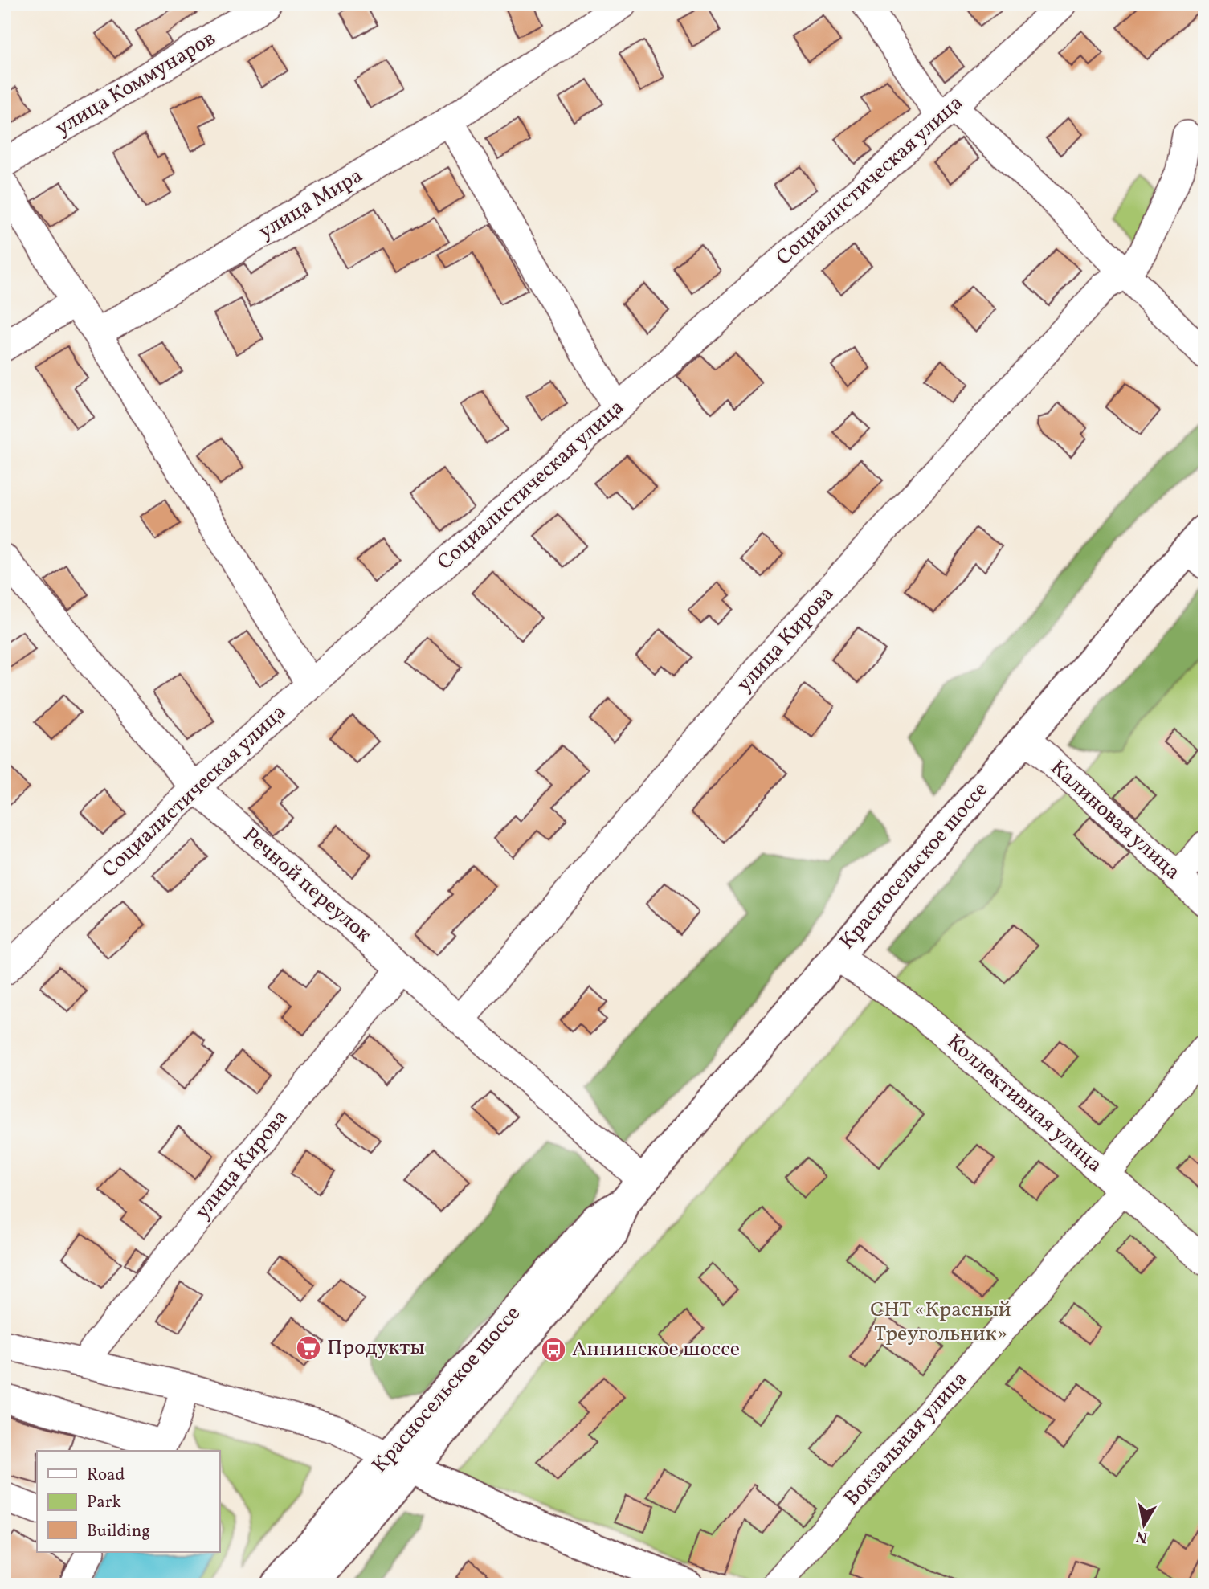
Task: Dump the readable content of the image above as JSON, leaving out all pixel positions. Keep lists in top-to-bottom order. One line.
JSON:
{"streets":{"main road":["Красносельское шоссе"],"street":["улица Коммунаров","Социалистическая улица","улица Мира","улица Кирова","Калиновая улица","Речной переулок","Коллективная улица","Вокзальная улица"]},"crossings":[["Социалистическая улица","Речной переулок"],["улица Кирова","Речной переулок"],["Калиновая улица","Красносельское шоссе"],["Красносельское шоссе","Речной переулок"],["Красносельское шоссе","Коллективная улица"],["Коллективная улица","Вокзальная улица"]],"parks":["СНТ «Красный Треугольник»"],"places":{"supermarket":["Продукты"],"bus stop":["Аннинское шоссе"]},"legend":["Road","Park","Building"],"north":"bottom"}
